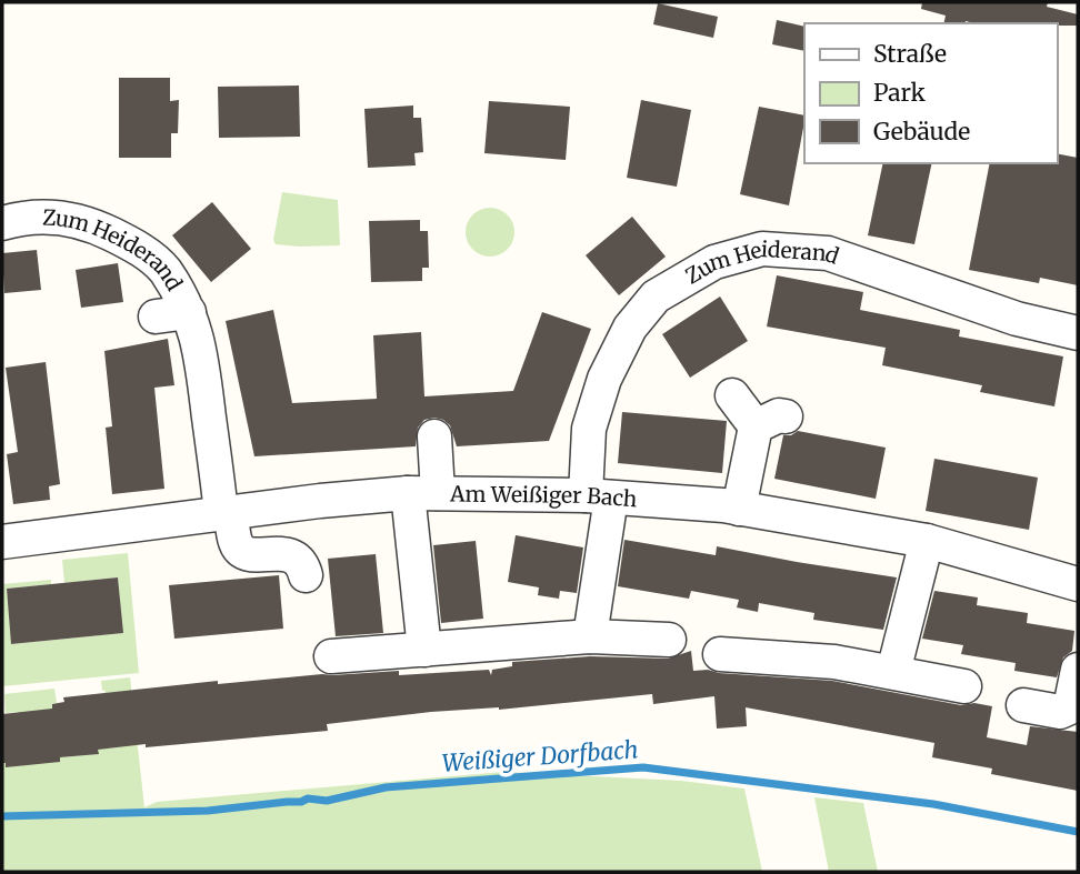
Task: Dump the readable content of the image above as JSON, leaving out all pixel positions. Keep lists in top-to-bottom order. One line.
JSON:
{"streets":{"street":["Zum Heiderand","Am Weißiger Bach"]},"crossings":[["Zum Heiderand","Am Weißiger Bach"]],"water":["Weißiger Dorfbach"],"legend":["Straße","Park","Gebäude"]}
